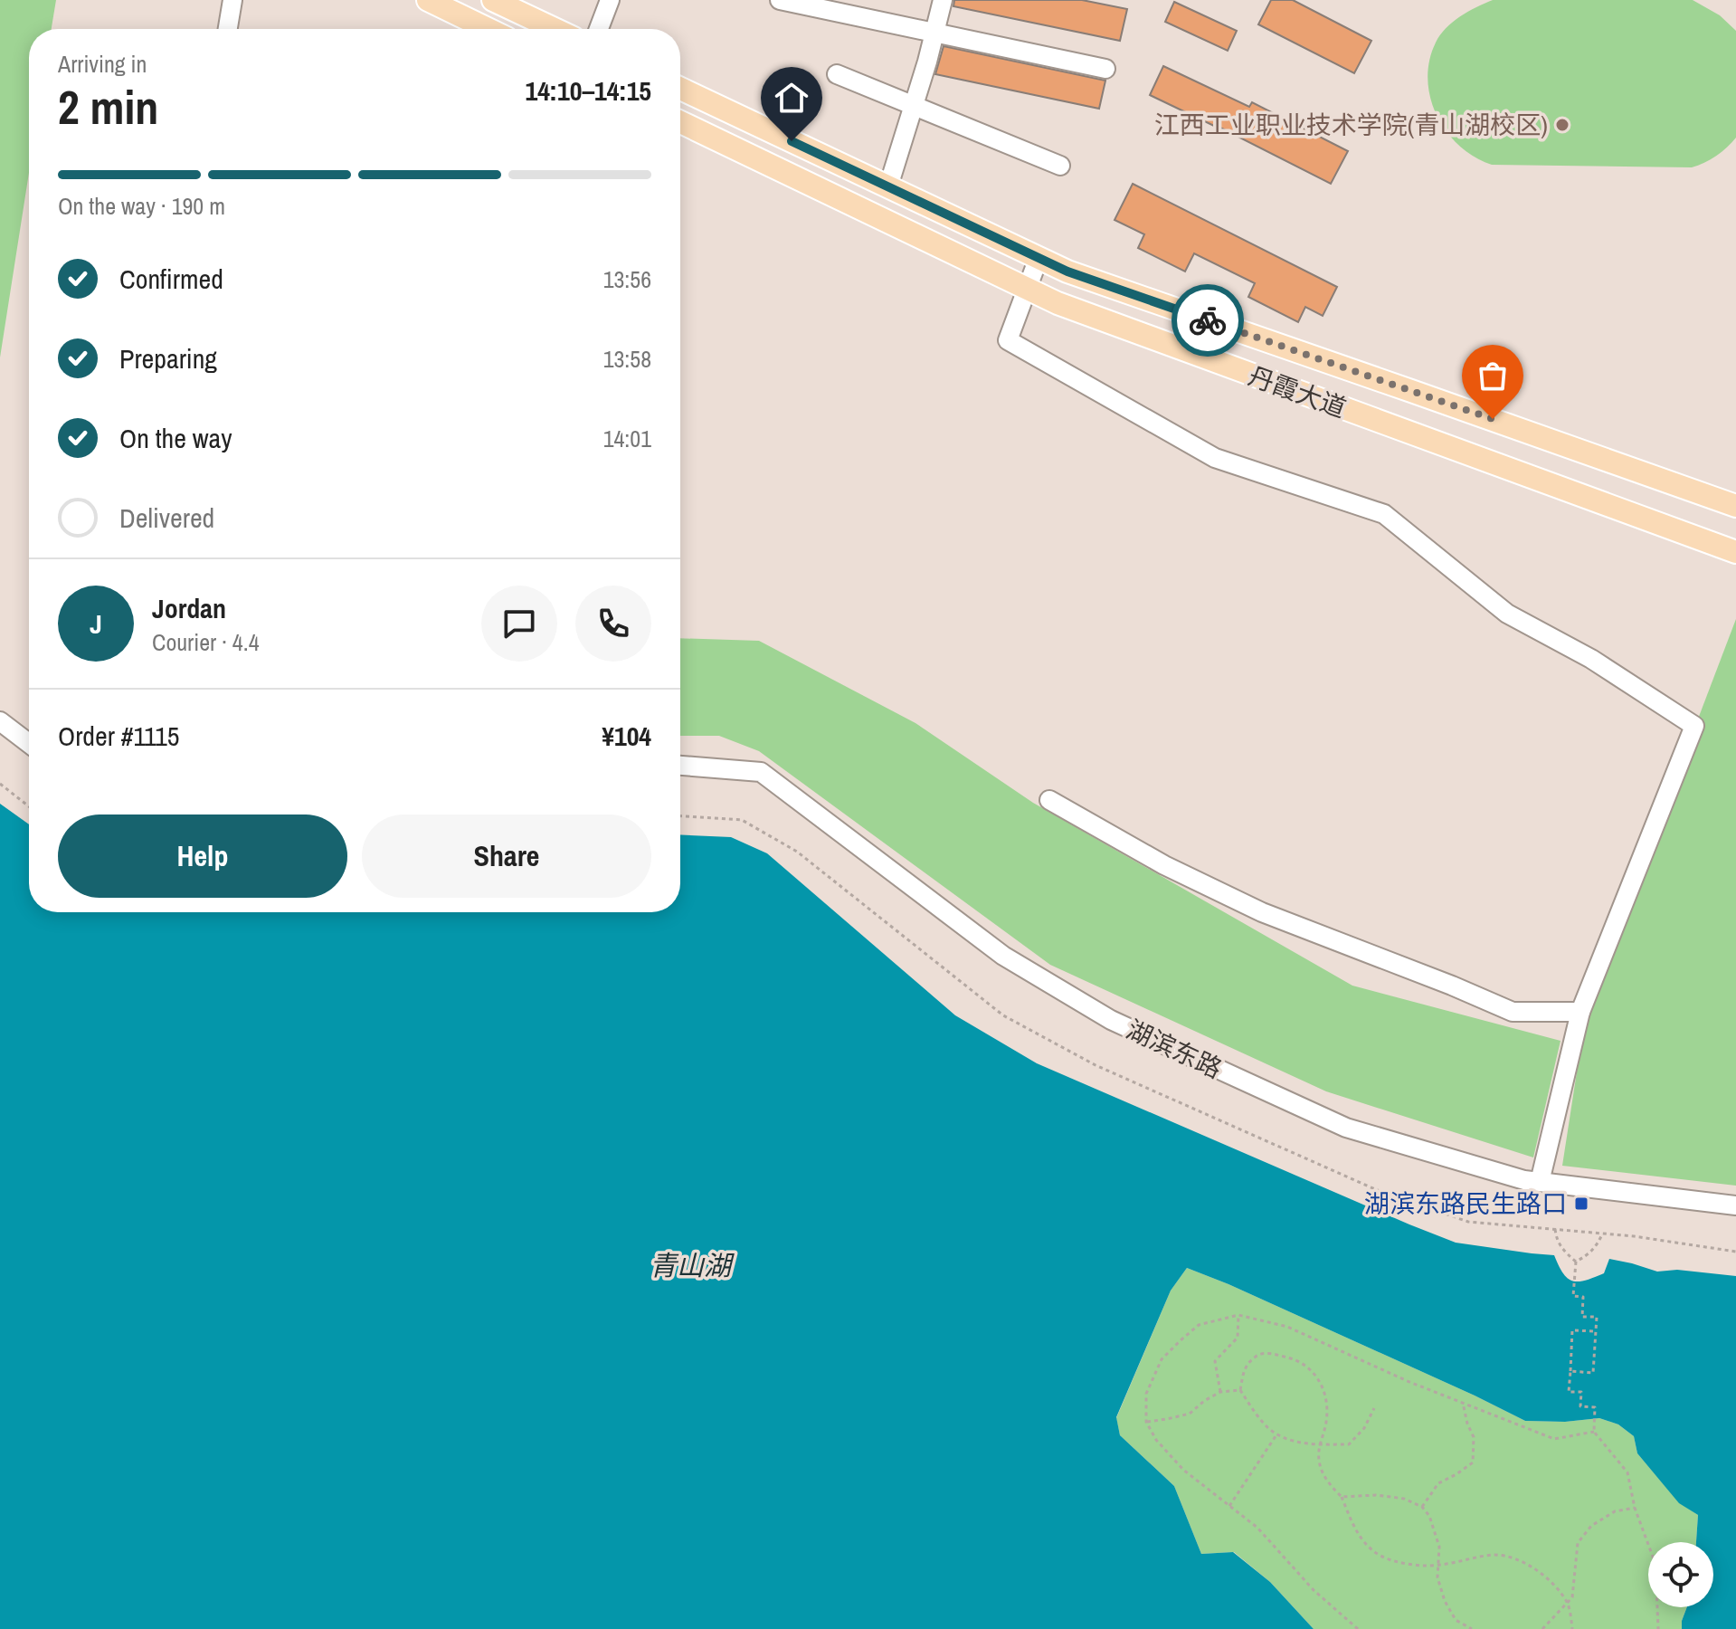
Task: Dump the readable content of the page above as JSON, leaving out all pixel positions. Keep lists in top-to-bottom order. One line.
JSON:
{"streets":{"main road":["丹霞大道"],"street":["湖滨东路"]},"water":["青山湖"],"places":{"other":["江西工业职业技术学院(青山湖校区)"],"transit":["湖滨东路民生路口"]},"page":{"heading":["2 min","Arriving in","14:10–14:15"],"panel":["Jordan","Courier · 4.4","Order #1115","¥104"],"bar":"On the way · 190 m","list":[["Confirmed","13:56"],["Preparing","13:58"],["On the way","14:01"],"Delivered"],"round":"J","buttons":["Help","Share"]}}
